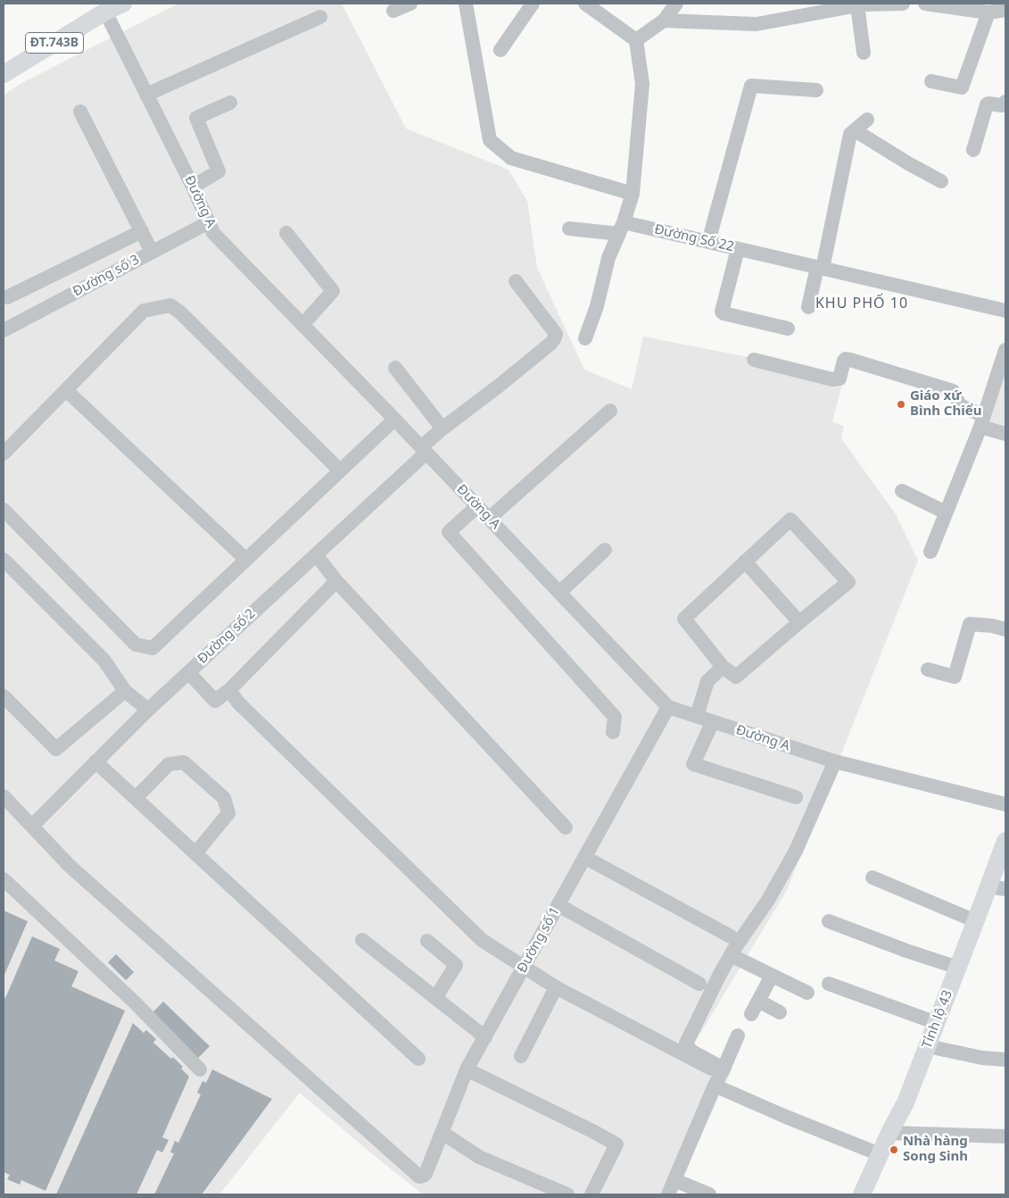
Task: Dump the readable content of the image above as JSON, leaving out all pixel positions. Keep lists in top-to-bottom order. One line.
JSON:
{"streets":{"main road":["ĐT.743B","Tỉnh lộ 43"],"street":["Đường A","Đường Số 22","Đường số 3","Đường số 2","Đường số 1"]},"crossings":[["ĐT.743B","Đường A"],["Đường A","Đường số 3"],["Đường A","Đường số 2"],["Đường A","Đường số 1"],["Đường số 2","Đường số 1"]],"districts":["KHU PHỐ 10"],"places":["Giáo xứ Bình Chiểu","Nhà hàng Song Sinh"]}
